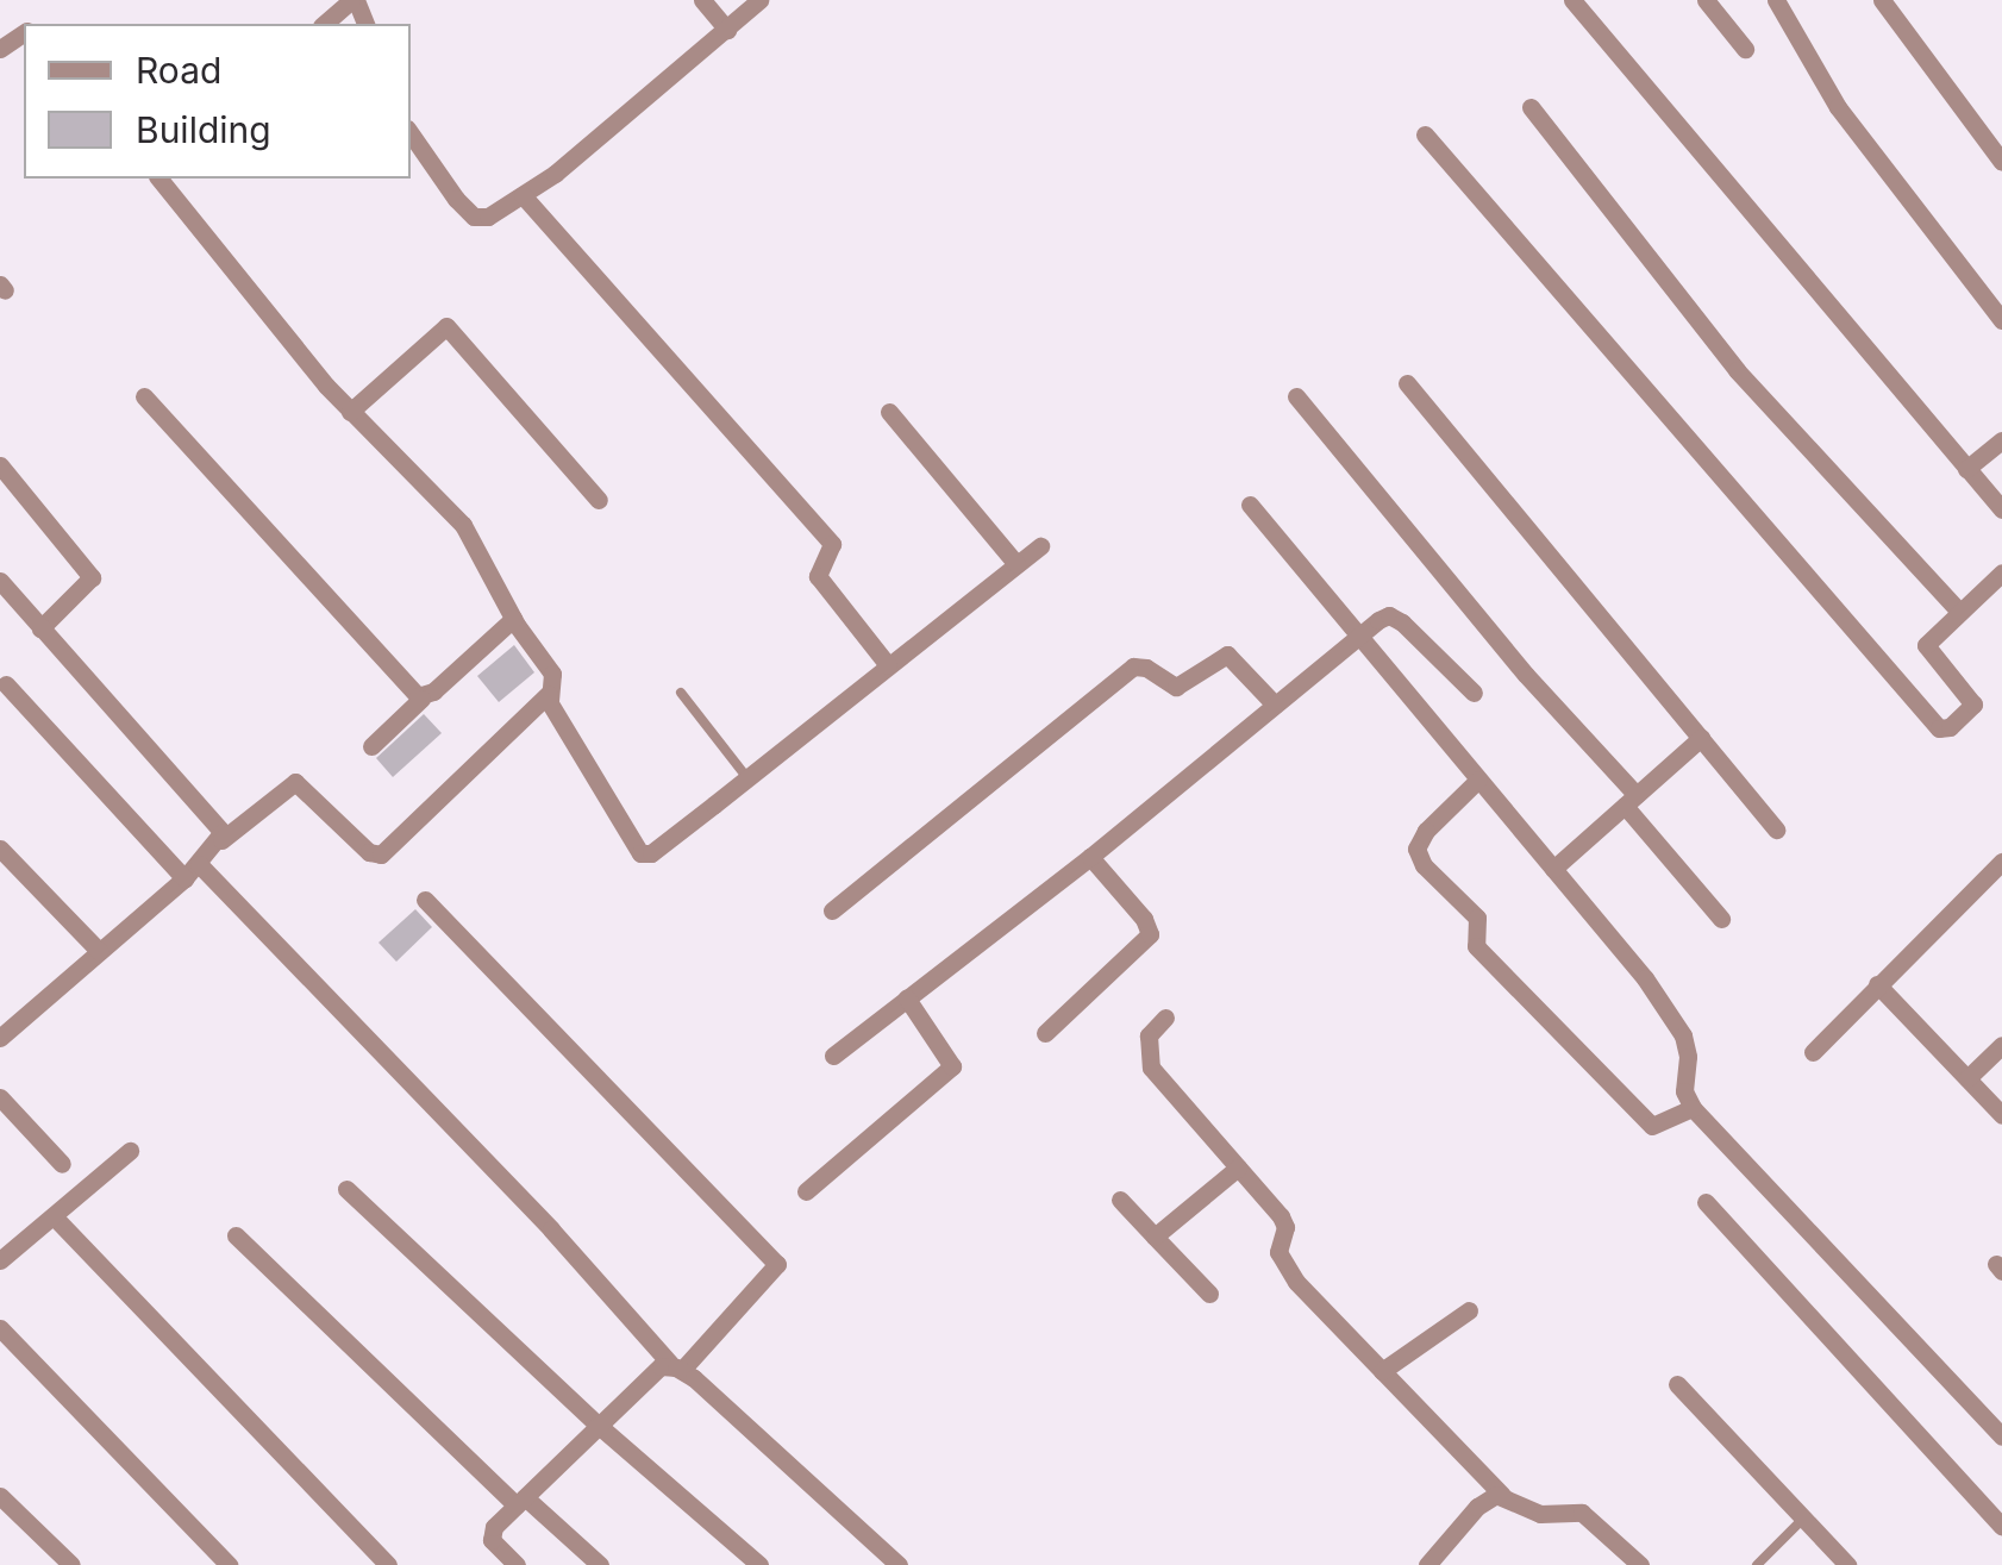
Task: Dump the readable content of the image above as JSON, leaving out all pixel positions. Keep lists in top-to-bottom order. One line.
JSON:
{"legend":["Road","Building"]}
